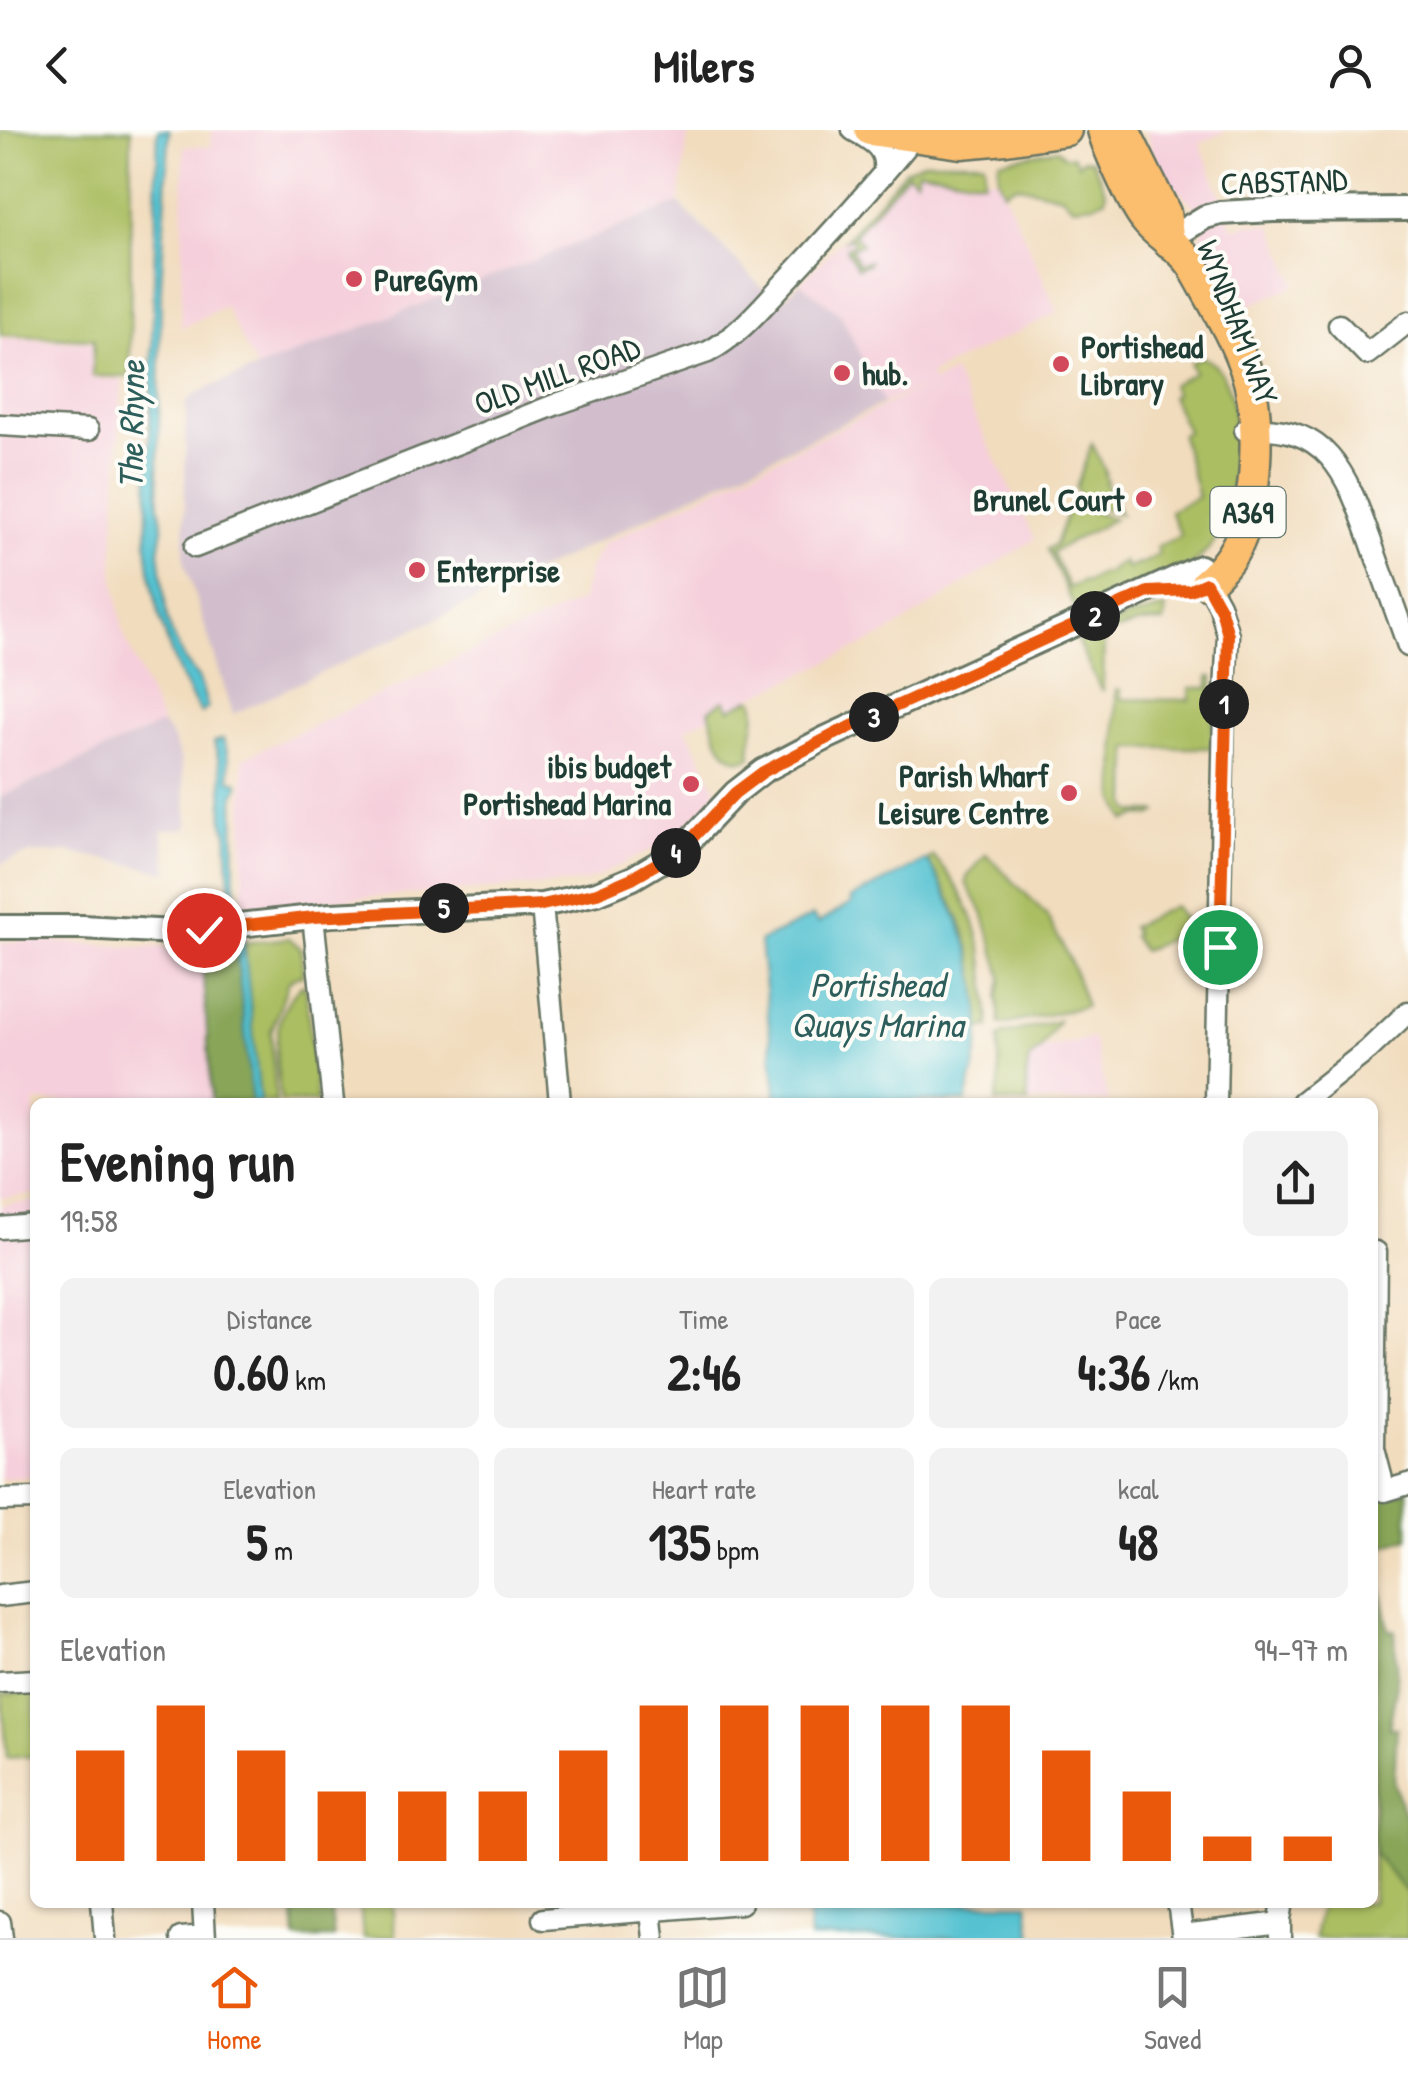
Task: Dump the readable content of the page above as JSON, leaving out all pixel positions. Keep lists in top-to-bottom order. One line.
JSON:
{"streets":{"main road":["WYNDHAM WAY","A369"],"street":["CABSTAND","OLD MILL ROAD"]},"crossings":[["CABSTAND","WYNDHAM WAY"],["WYNDHAM WAY","A369"]],"water":["The Rhyne","Portishead Quays Marina"],"places":["PureGym","Portishead Library","hub.","Brunel Court","Enterprise","ibis budget Portishead Marina","Parish Wharf Leisure Centre"],"page":{"header":"Milers","pins":["2","1","3","4","5"],"heading":["Evening run","19:58"],"stats":[["Distance","0.60 km"],["Time","2:46"],["Pace","4:36 /km"],["Elevation","5 m"],["Heart rate","135 bpm"],["kcal","48"]],"chart":["Elevation","94–97 m"],"tabs":["Home","Map","Saved"]}}
